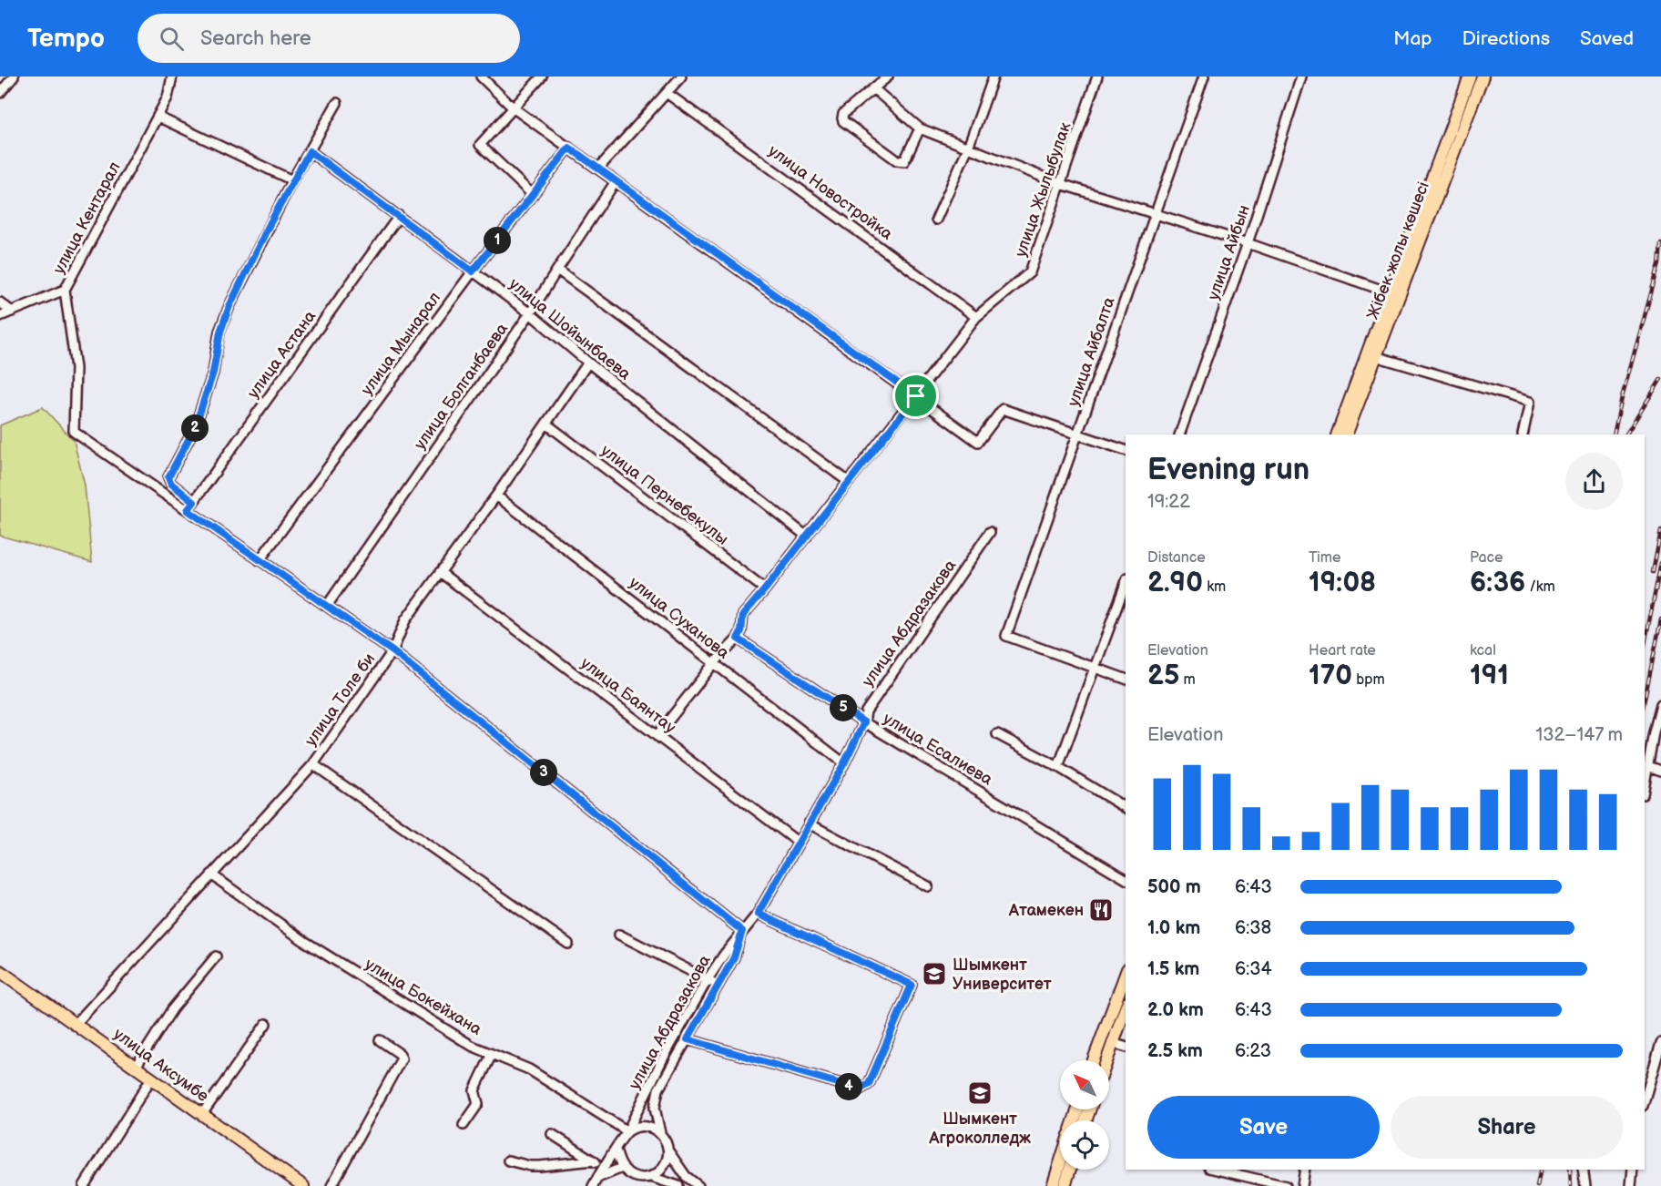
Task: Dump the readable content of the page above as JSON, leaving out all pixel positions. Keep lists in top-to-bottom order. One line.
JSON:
{"streets":{"main road":["Жібек жолы көшесі","улица Аксумбе"],"street":["улица Жылыбулак","улица Новостройка","улица Кентарал","улица Айбын","улица Шойынбаева","улица Мынарал","улица Айбалта","улица Астана","улица Болганбаева","улица Пернебекулы","улица Суханова","улица Абдразакова","улица Баянтау","улица Толе би","улица Есалиева","улица Бокейхана"]},"crossings":[["улица Жылыбулак","улица Новостройка"],["улица Жылыбулак","улица Шойынбаева"],["улица Жылыбулак","улица Пернебекулы"],["улица Жылыбулак","улица Суханова"],["улица Жылыбулак","улица Баянтау"],["улица Жылыбулак","улица Есалиева"],["улица Кентарал","улица Мынарал"],["улица Кентарал","улица Астана"],["улица Кентарал","улица Болганбаева"],["улица Кентарал","улица Абдразакова"],["улица Кентарал","улица Толе би"],["улица Шойынбаева","улица Мынарал"],["улица Шойынбаева","улица Астана"],["улица Шойынбаева","улица Болганбаева"],["улица Шойынбаева","улица Толе би"],["улица Пернебекулы","улица Толе би"],["улица Суханова","улица Абдразакова"],["улица Суханова","улица Толе би"],["улица Абдразакова","улица Баянтау"],["улица Абдразакова","улица Есалиева"],["улица Абдразакова","улица Бокейхана"],["улица Баянтау","улица Толе би"],["улица Толе би","улица Бокейхана"],["улица Толе би","улица Аксумбе"]],"places":{"restaurant":["Атамекен"],"school or university":["Шымкент Университет","Шымкент Агроколледж"]},"north":"top left","page":{"header":"Tempo","search":"Search here","nav":["Map","Directions","Saved"],"pins":["1","2","5","3","4"],"heading":["Evening run","19:22"],"stats":[["Distance","2.90 km"],["Time","19:08"],["Pace","6:36 /km"],["Elevation","25 m"],["Heart rate","170 bpm"],["kcal","191"]],"chart":["Elevation","132–147 m"],"list":[{"name":"500 m","note":"6:43"},{"name":"1.0 km","note":"6:38"},{"name":"1.5 km","note":"6:34"},{"name":"2.0 km","note":"6:43"},{"name":"2.5 km","note":"6:23"}],"buttons":["Save","Share"]}}
